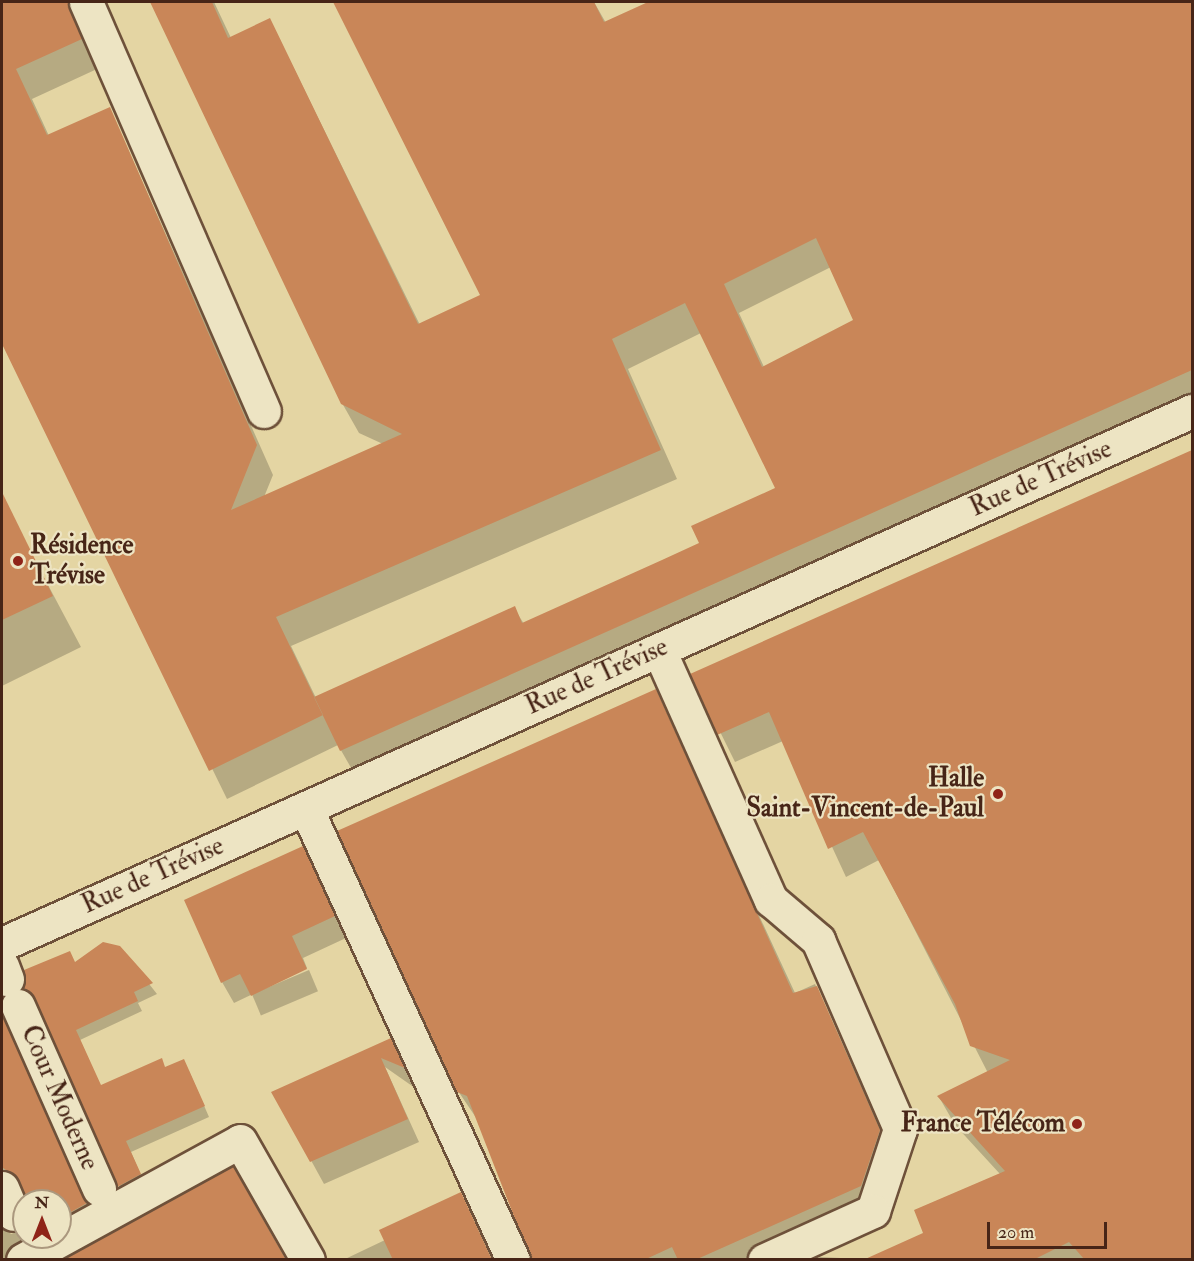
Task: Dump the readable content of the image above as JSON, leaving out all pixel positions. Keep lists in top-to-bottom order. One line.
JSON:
{"streets":{"street":["Rue de Trévise","Cour Moderne"]},"places":["Résidence Trévise","Halle Saint-Vincent-de-Paul","France Télécom"],"scale_bar":"20 m","north":"top"}
